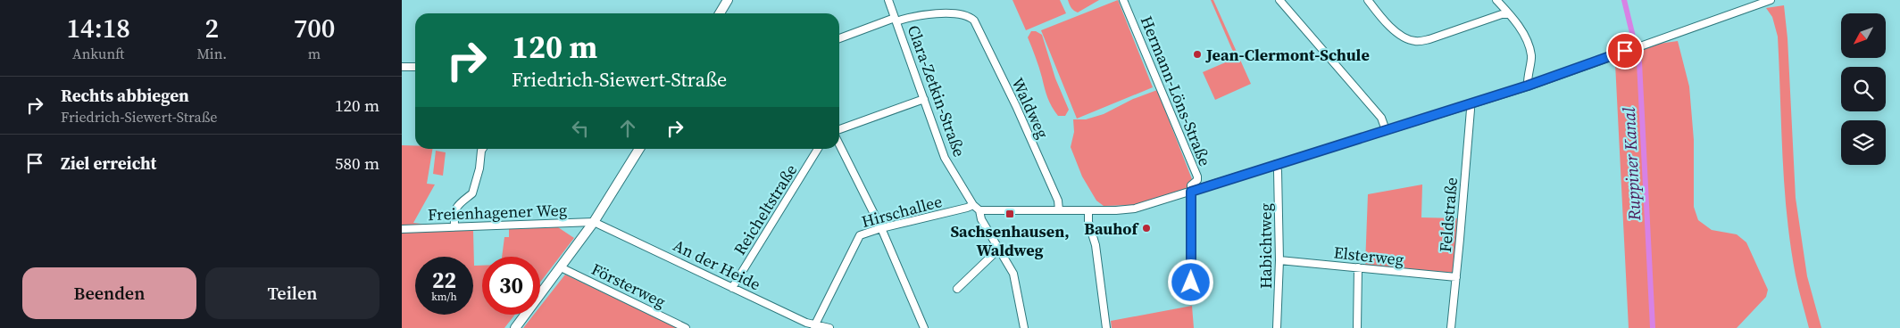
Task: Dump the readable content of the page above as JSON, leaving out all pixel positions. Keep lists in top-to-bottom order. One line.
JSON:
{"streets":{"street":["Clara-Zetkin-Straße","Hermann-Löns-Straße","Waldweg","Reicheltstraße","Hirschallee","Freienhagener Weg","Feldstraße","Habichtweg","Elsterweg","An der Heide","Försterweg"]},"crossings":[["Clara-Zetkin-Straße","Waldweg"],["Clara-Zetkin-Straße","Hirschallee"],["Reicheltstraße","An der Heide"],["Hirschallee","An der Heide"],["Freienhagener Weg","An der Heide"],["Feldstraße","Elsterweg"],["Habichtweg","Elsterweg"]],"water":["Ruppiner Kanal"],"places":{"other":["Jean-Clermont-Schule","Bauhof"],"transit":["Sachsenhausen, Waldweg"]},"north":"bottom left","page":{"eta":["14:18","Ankunft","2","Min.","700","m"],"turn":["120 m","Friedrich-Siewert-Straße"],"list":[{"name":"Rechts abbiegen","note":"Friedrich-Siewert-Straße","value":"120 m"},{"name":"Ziel erreicht","value":"580 m"}],"speed":"22 km/h","limit":"30","buttons":["Beenden","Teilen"]}}
